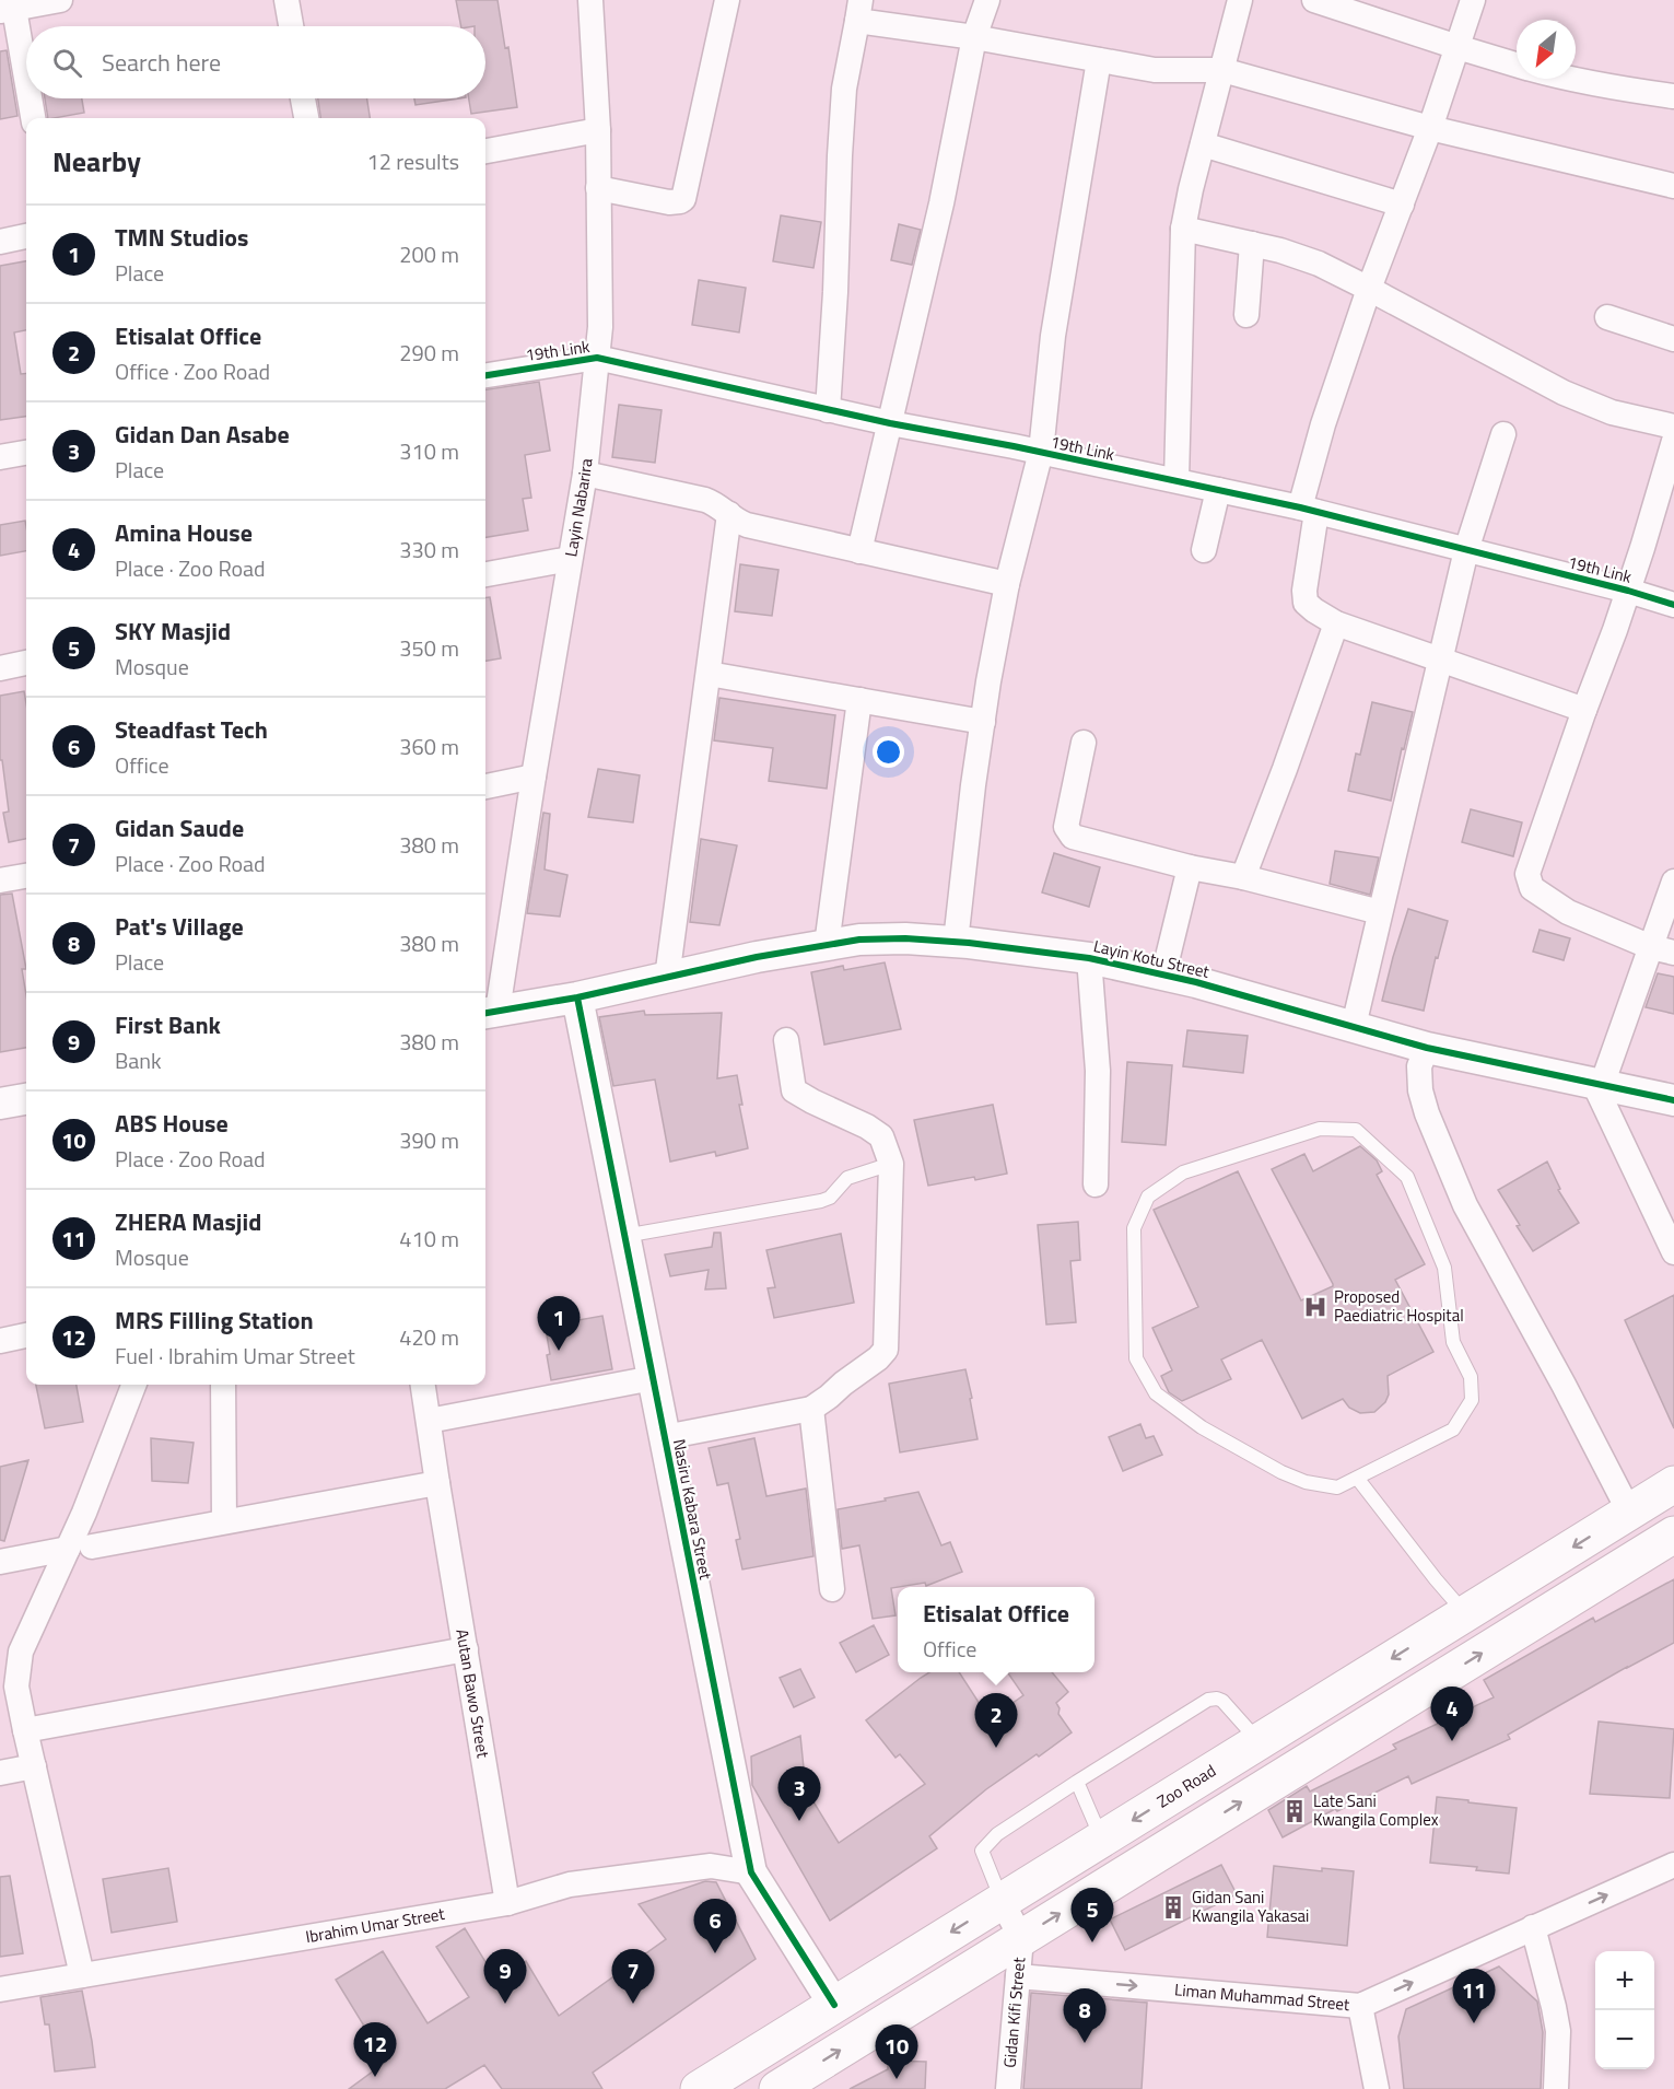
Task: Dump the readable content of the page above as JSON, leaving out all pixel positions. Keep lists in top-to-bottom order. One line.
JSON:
{"streets":{"main road":["Zoo Road"],"street":["19th Link","Layin Nabarira","Layin Kotu Street","Nasiru Kabara Street","Autan Bawo Street","Ibrahim Umar Street","Liman Muhammad Street","Gidan Kifi Street"]},"crossings":[["19th Link","Layin Nabarira"],["Layin Nabarira","Layin Kotu Street"],["Layin Kotu Street","Nasiru Kabara Street"],["Nasiru Kabara Street","Zoo Road"],["Nasiru Kabara Street","Ibrahim Umar Street"],["Autan Bawo Street","Ibrahim Umar Street"],["Zoo Road","Gidan Kifi Street"],["Liman Muhammad Street","Gidan Kifi Street"]],"one_way":["Liman Muhammad Street"],"places":{"hospital":["Proposed Paediatric Hospital"],"building":["Late Sani Kwangila Complex","Gidan Sani Kwangila Yakasai"]},"north":"bottom left","page":{"search":"Search here","heading":["Nearby","12 results"],"list":[{"mark":"1","name":"TMN Studios","note":"Place","value":"200 m"},{"mark":"2","name":"Etisalat Office","note":"Office · Zoo Road","value":"290 m"},{"mark":"3","name":"Gidan Dan Asabe","note":"Place","value":"310 m"},{"mark":"4","name":"Amina House","note":"Place · Zoo Road","value":"330 m"},{"mark":"5","name":"SKY Masjid","note":"Mosque","value":"350 m"},{"mark":"6","name":"Steadfast Tech","note":"Office","value":"360 m"},{"mark":"7","name":"Gidan Saude","note":"Place · Zoo Road","value":"380 m"},{"mark":"8","name":"Pat's Village","note":"Place","value":"380 m"},{"mark":"9","name":"First Bank","note":"Bank","value":"380 m"},{"mark":"10","name":"ABS House","note":"Place · Zoo Road","value":"390 m"},{"mark":"11","name":"ZHERA Masjid","note":"Mosque","value":"410 m"},{"mark":"12","name":"MRS Filling Station","note":"Fuel · Ibrahim Umar Street","value":"420 m"}],"pins":["1","4","2","3","5","6","7","9","11","8","12","10"],"popup":["Etisalat Office","Office"],"map_buttons":["+","−"]}}
